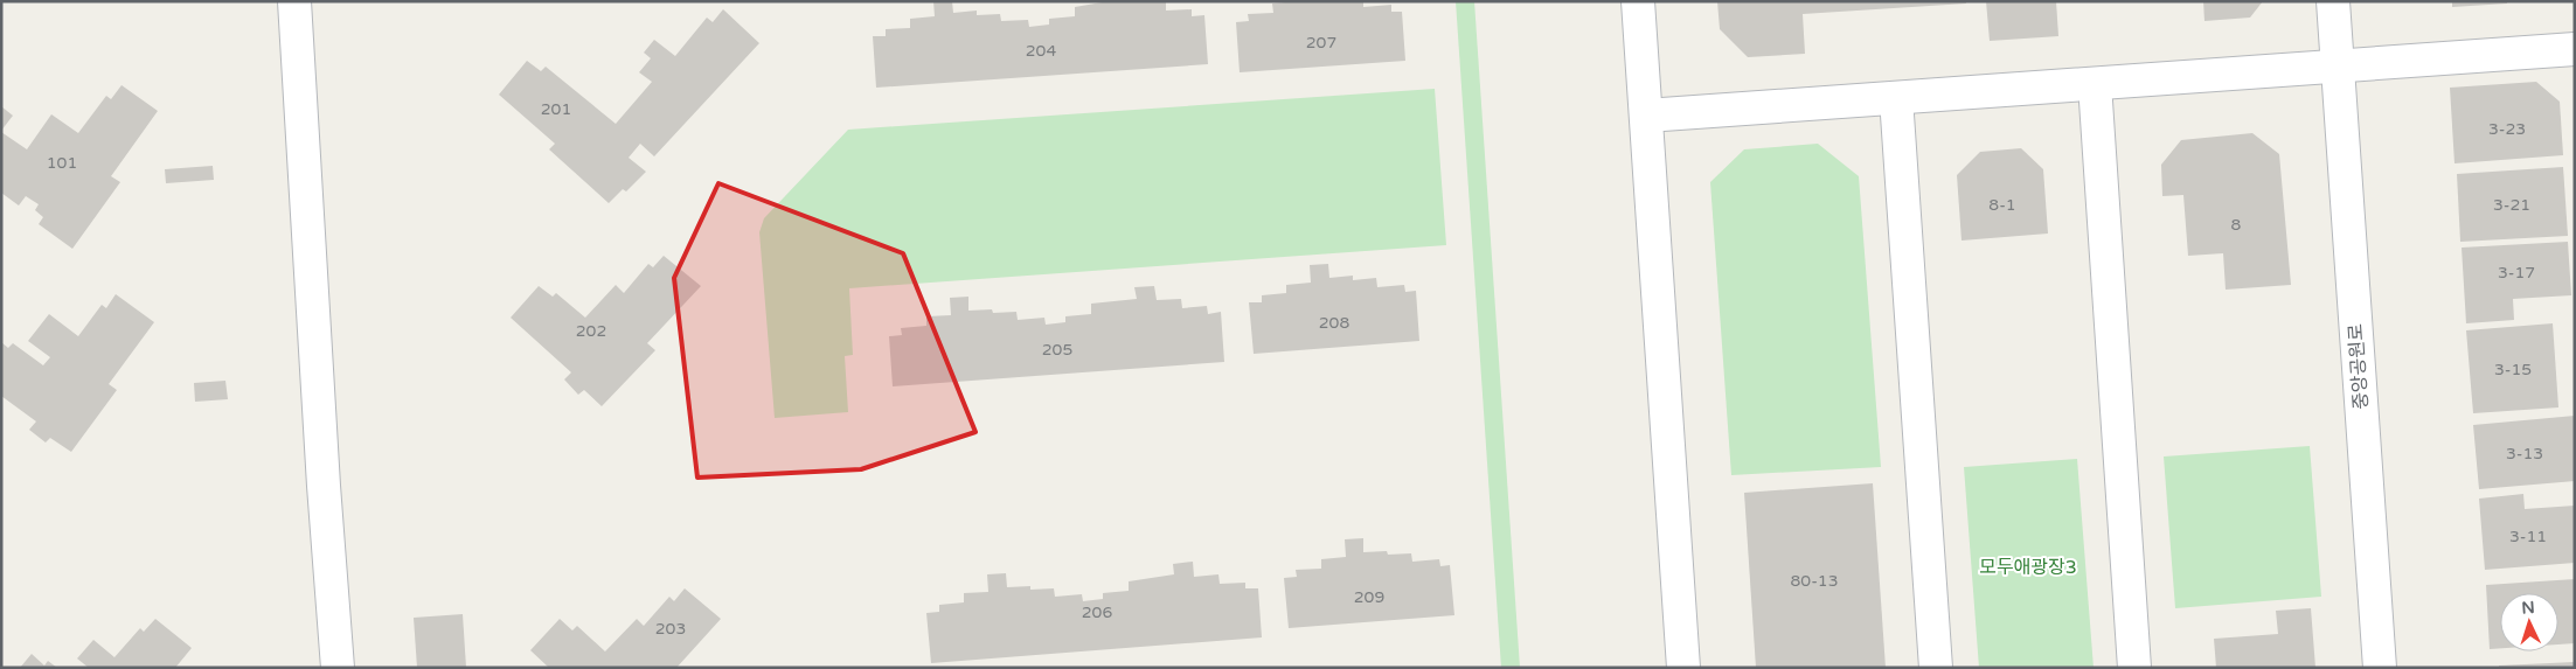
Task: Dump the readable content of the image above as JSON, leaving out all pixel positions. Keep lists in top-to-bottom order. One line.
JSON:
{"streets":{"street":["중앙공원로"]},"parks":["모두애광장3"],"house_numbers":["207","204","201","3-23","101","8-1","3-21","8","3-17","208","202","205","3-15","3-13","3-11","80-13","209","206","203"],"north":"top"}
